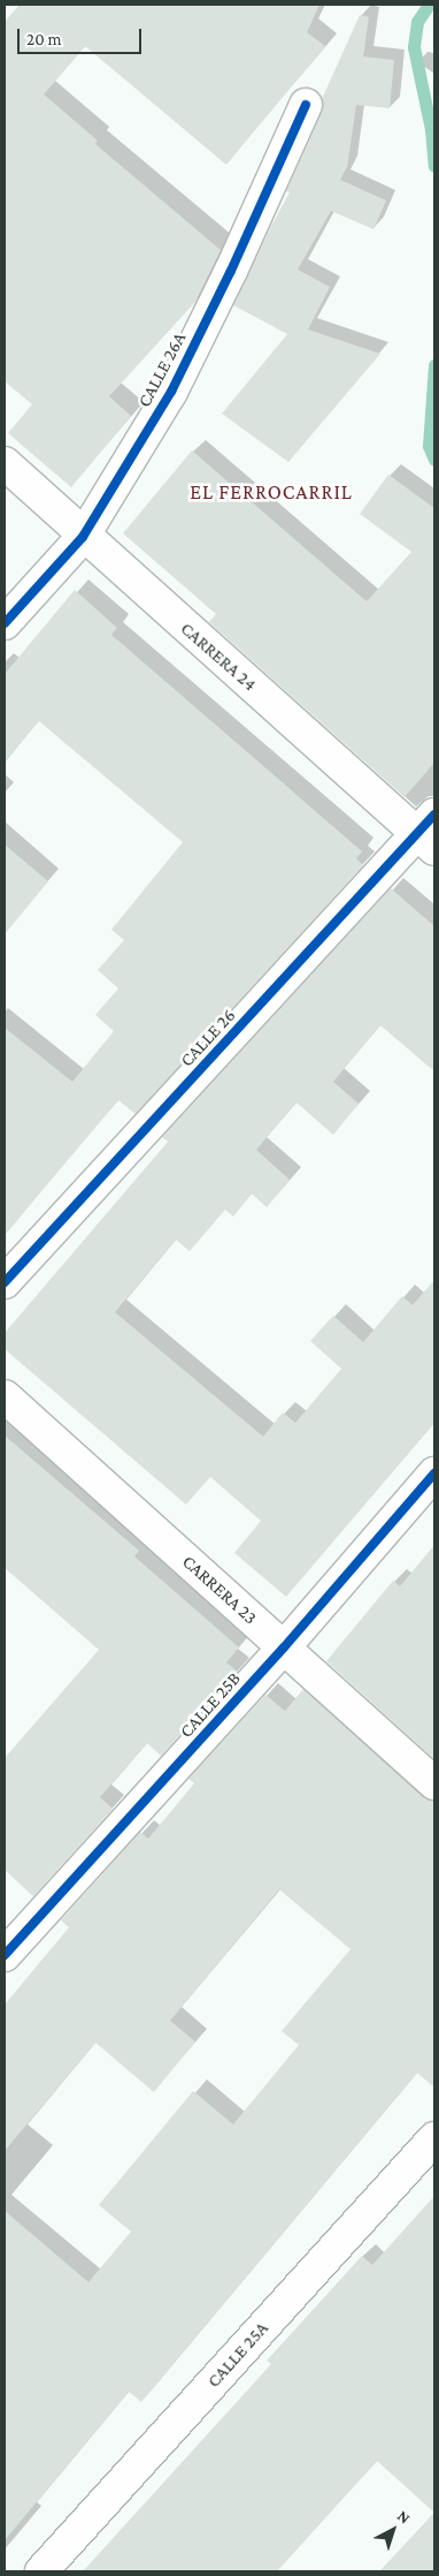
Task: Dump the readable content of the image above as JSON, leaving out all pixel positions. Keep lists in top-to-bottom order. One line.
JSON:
{"streets":{"street":["CALLE 26A","CARRERA 24","CALLE 26","CARRERA 23","CALLE 25B","CALLE 25A"]},"crossings":[["CALLE 26A","CARRERA 24"],["CARRERA 24","CALLE 26"],["CARRERA 23","CALLE 25B"]],"districts":["EL FERROCARRIL"],"scale_bar":"20 m","north":"top right"}
